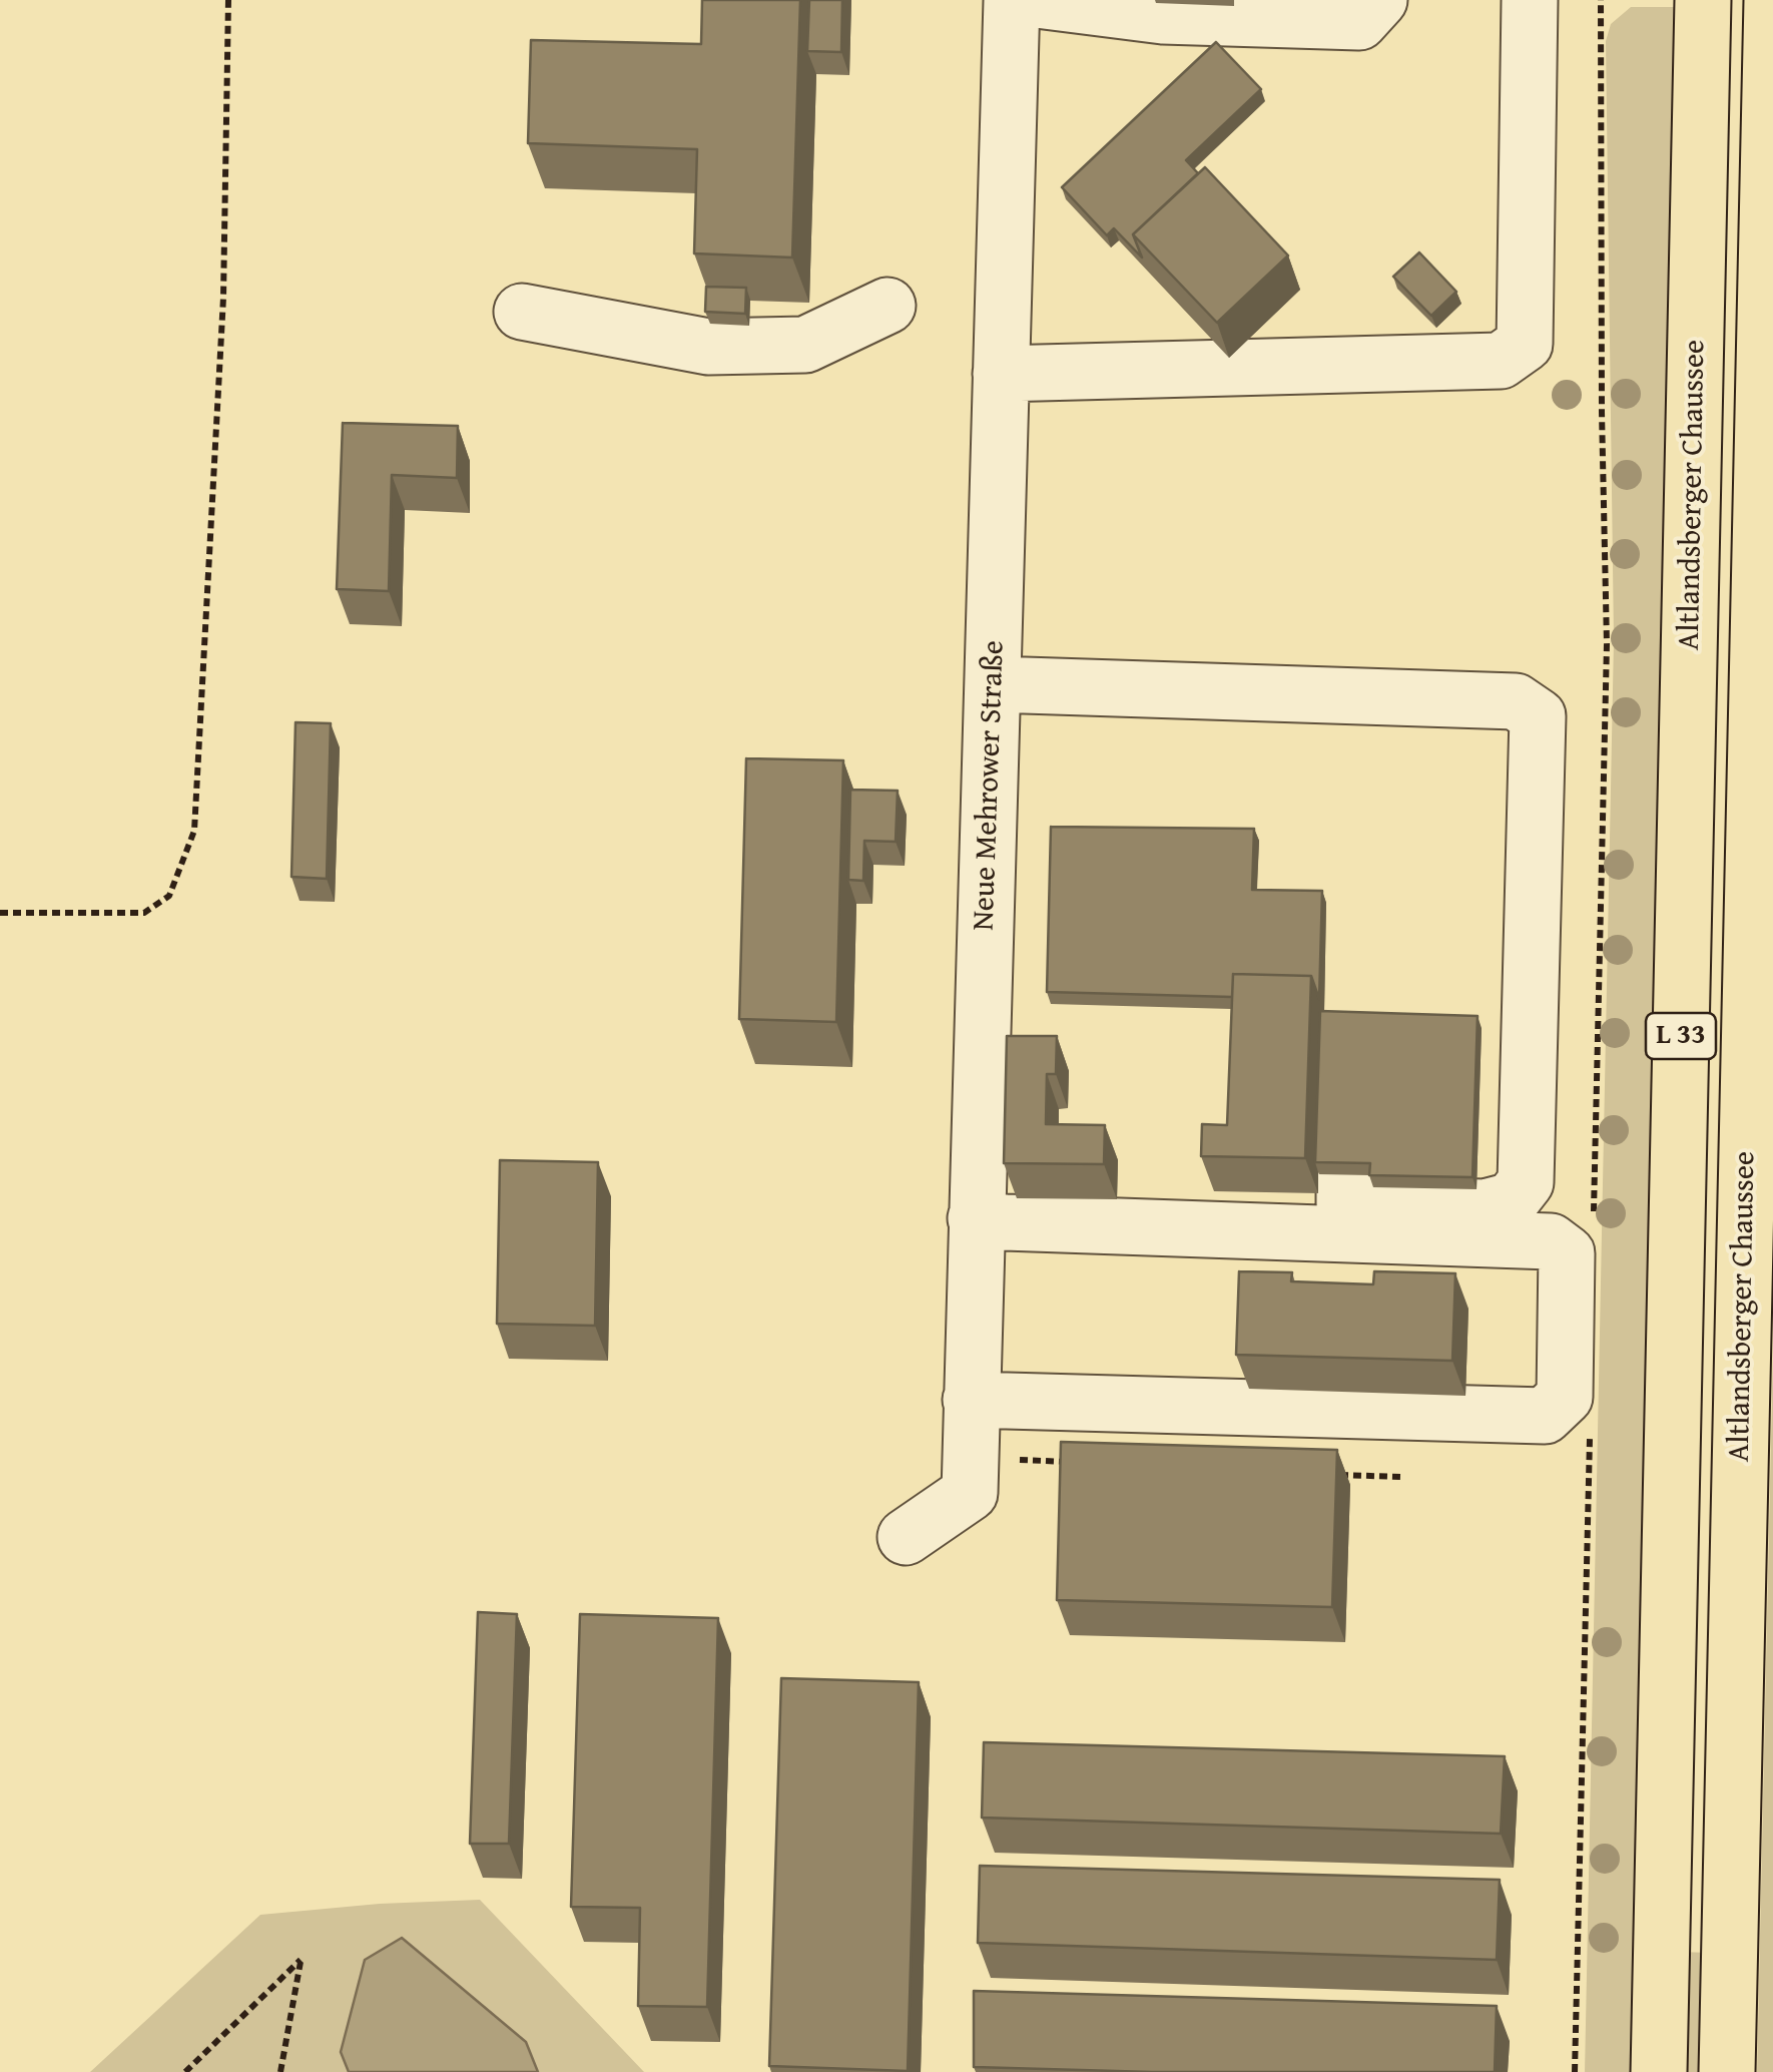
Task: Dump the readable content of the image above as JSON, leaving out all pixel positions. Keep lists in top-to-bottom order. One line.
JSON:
{"streets":{"main road":["Altlandsberger Chaussee","L 33"],"street":["Neue Mehrower Straße"]}}
